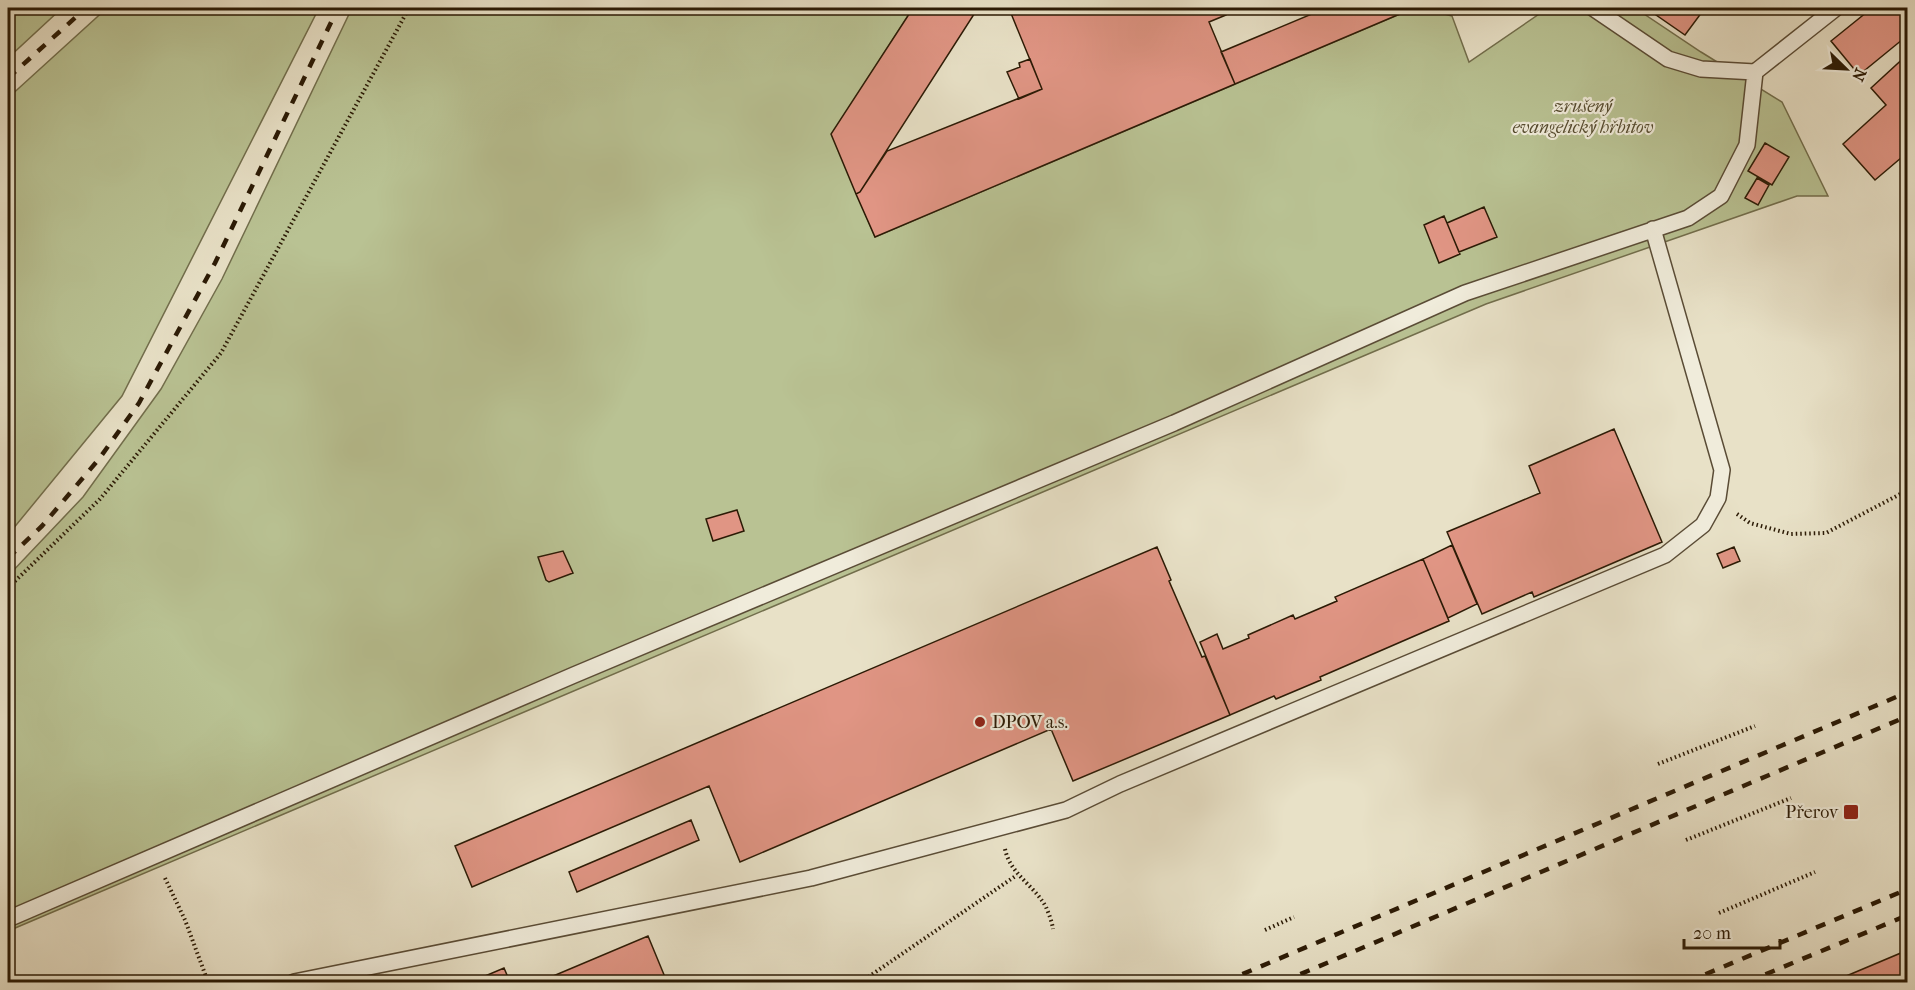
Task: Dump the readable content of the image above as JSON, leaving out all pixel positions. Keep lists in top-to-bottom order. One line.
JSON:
{"parks":["zrušený evangelický hřbitov"],"places":{"other":["DPOV a.s."],"transit":["Přerov"]},"scale_bar":"20 m","north":"bottom right"}
